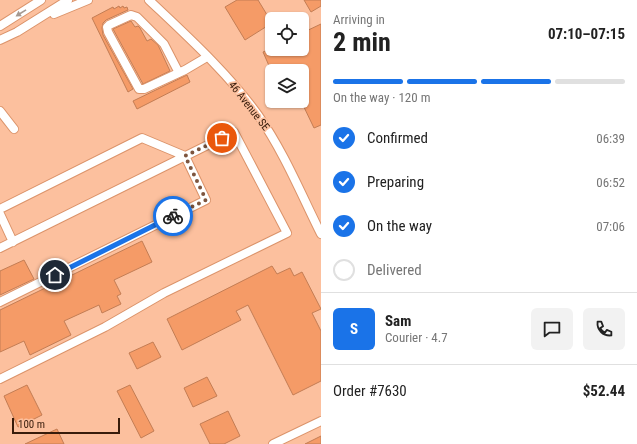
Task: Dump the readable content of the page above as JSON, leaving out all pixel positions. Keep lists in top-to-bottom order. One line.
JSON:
{"streets":{"street":["46 Avenue SE"]},"scale_bar":"100 m","page":{"heading":["2 min","Arriving in","07:10–07:15"],"panel":["Sam","Courier · 4.7","Order #7630","$52.44"],"bar":"On the way · 120 m","list":[["Confirmed","06:39"],["Preparing","06:52"],["On the way","07:06"],"Delivered"],"round":"S","scale":"100 m"}}
